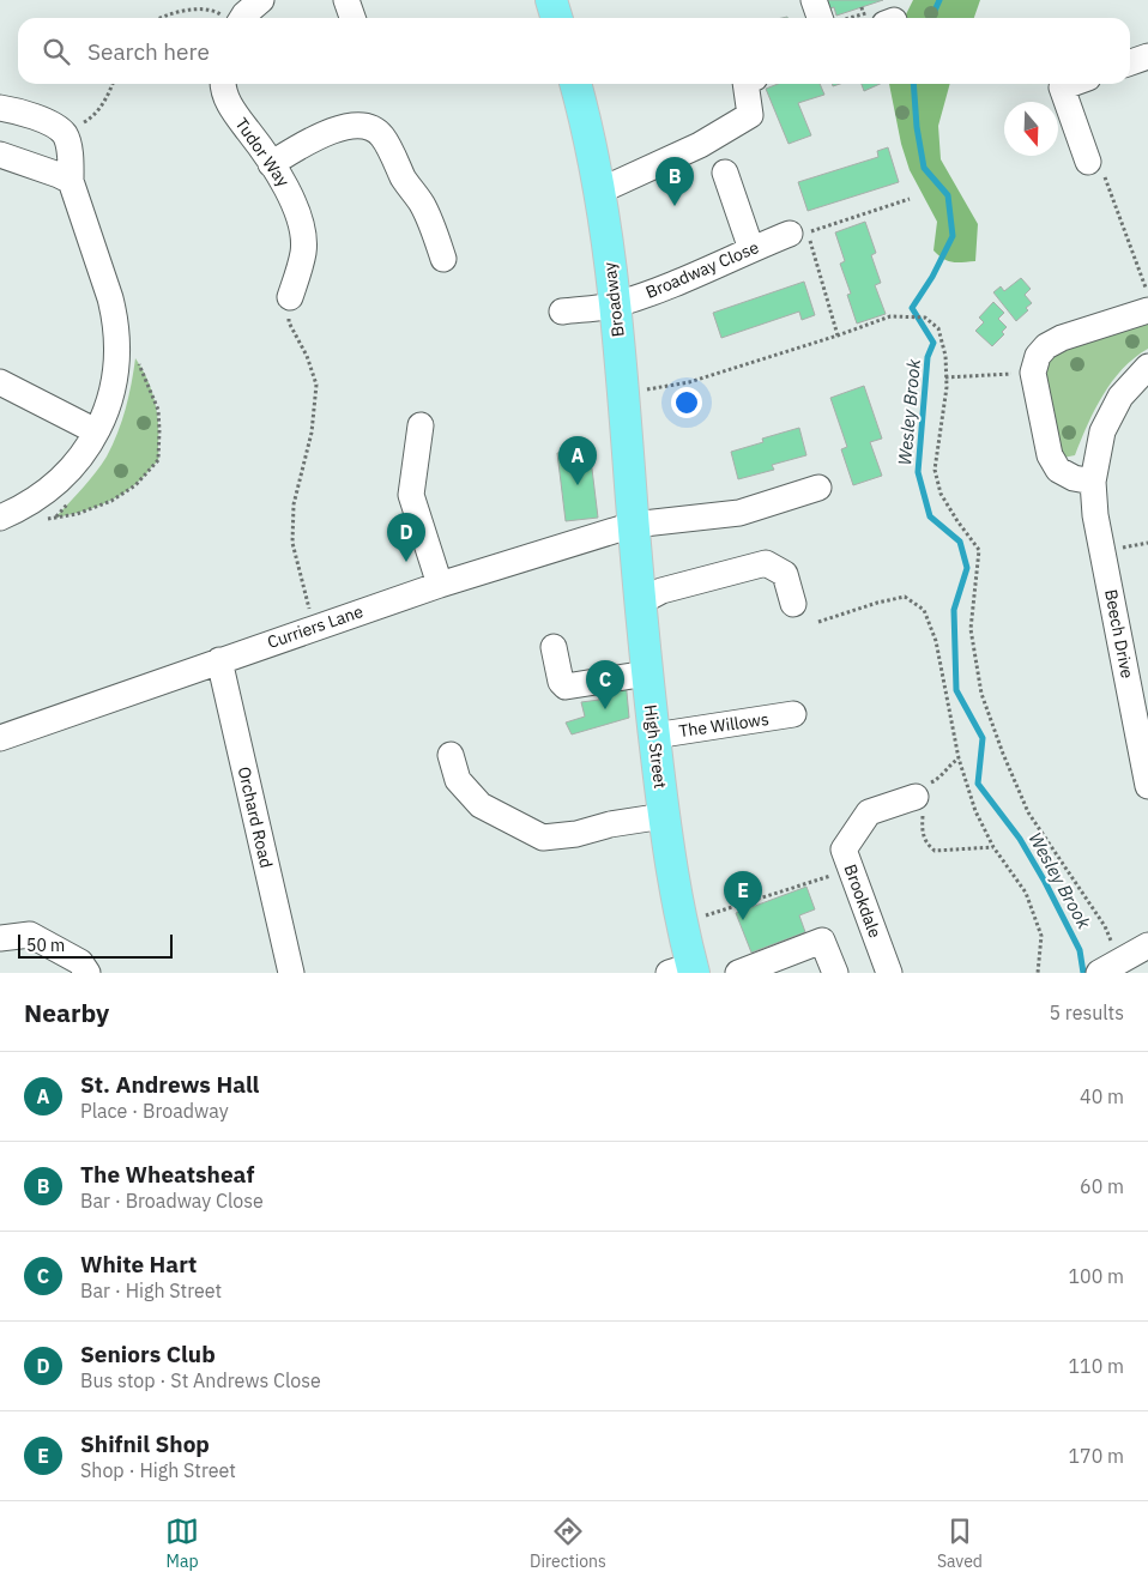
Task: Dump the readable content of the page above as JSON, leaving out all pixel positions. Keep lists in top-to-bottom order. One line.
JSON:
{"streets":{"main road":["Broadway","High Street"],"street":["Tudor Way","Broadway Close","Curriers Lane","Beech Drive","The Willows","Orchard Road","Brookdale"]},"crossings":[["Broadway Close","Broadway"],["Broadway","Curriers Lane"],["Broadway","High Street"],["Curriers Lane","High Street"],["Curriers Lane","Orchard Road"],["The Willows","High Street"]],"water":["Wesley Brook"],"scale_bar":"50 m","north":"bottom","page":{"search":"Search here","pins":["B","A","D","C","E"],"scale":"50 m","heading":["Nearby","5 results"],"list":[{"mark":"A","name":"St. Andrews Hall","note":"Place · Broadway","value":"40 m"},{"mark":"B","name":"The Wheatsheaf","note":"Bar · Broadway Close","value":"60 m"},{"mark":"C","name":"White Hart","note":"Bar · High Street","value":"100 m"},{"mark":"D","name":"Seniors Club","note":"Bus stop · St Andrews Close","value":"110 m"},{"mark":"E","name":"Shifnil Shop","note":"Shop · High Street","value":"170 m"}],"nav":["Map","Directions","Saved"]}}
